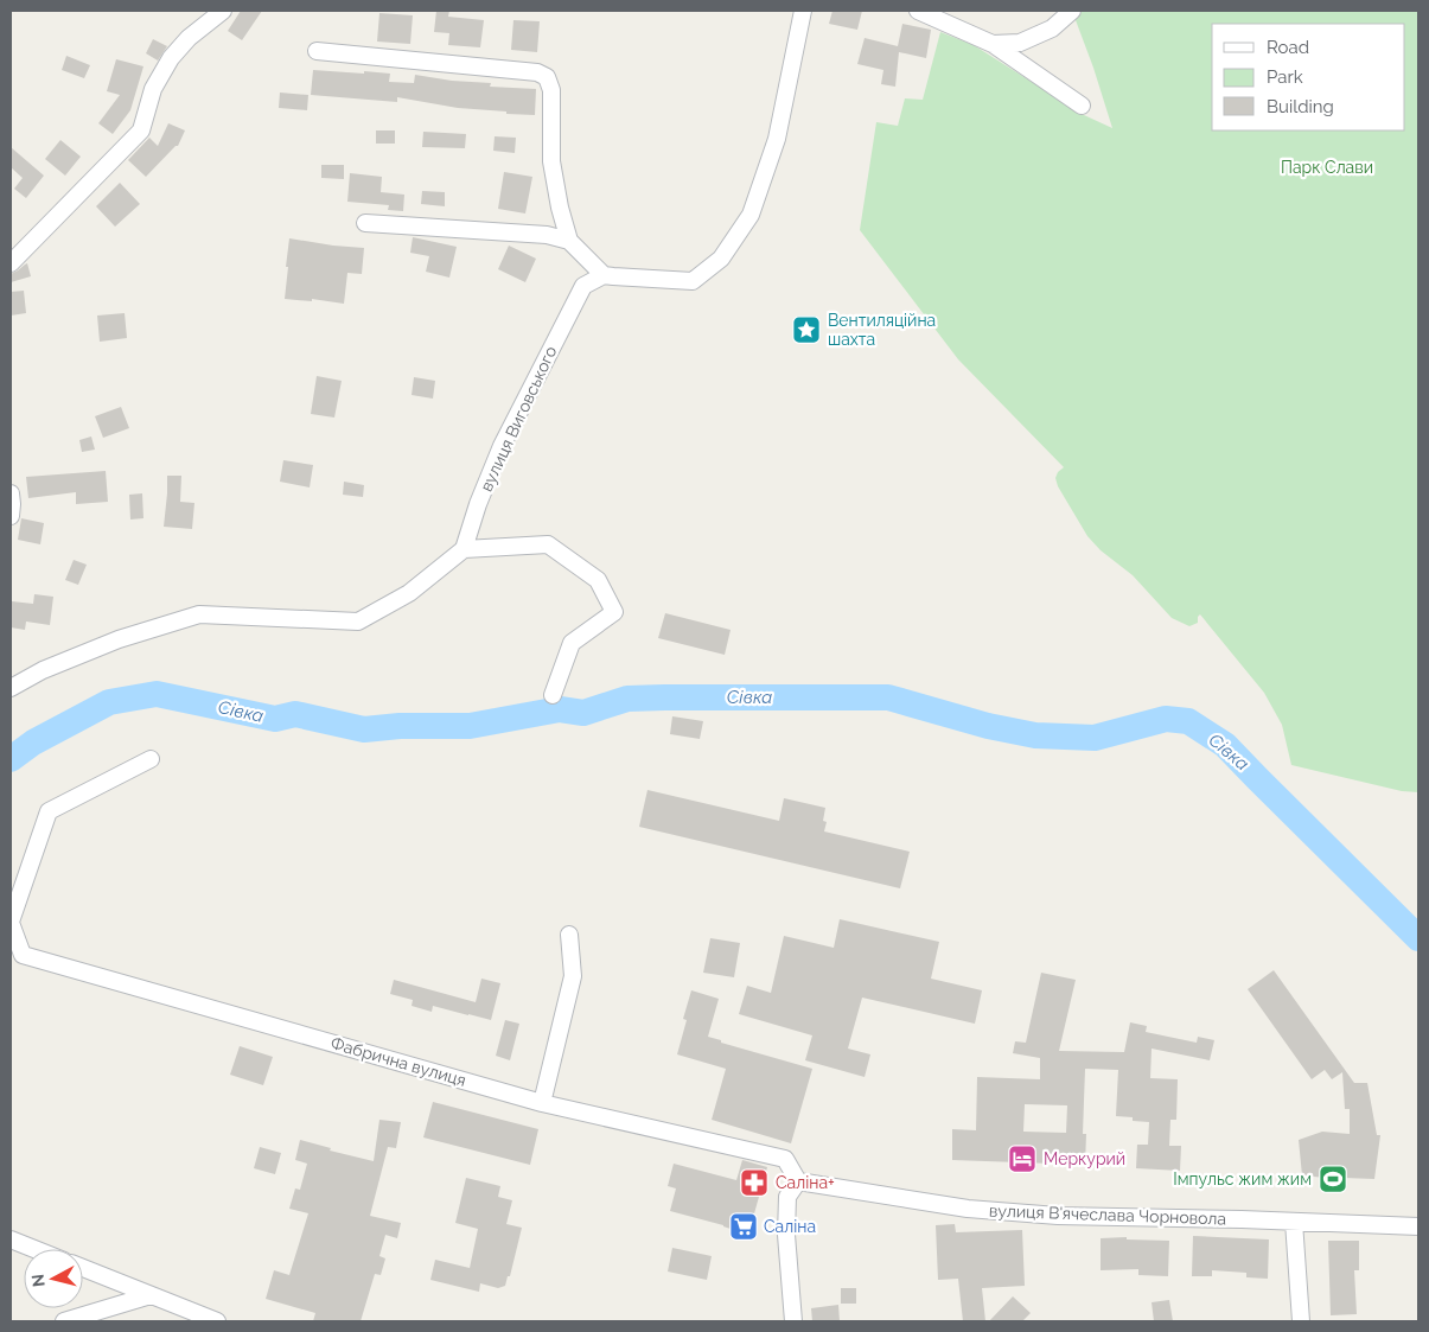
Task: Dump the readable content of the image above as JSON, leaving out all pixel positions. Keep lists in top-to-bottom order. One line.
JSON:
{"streets":{"street":["вулиця Виговського","Фабрична вулиця","вулиця В'ячеслава Чорновола"]},"crossings":[["Фабрична вулиця","вулиця В'ячеслава Чорновола"]],"water":["Сівка"],"parks":["Парк Слави"],"places":{"place":["Вентиляційна шахта"],"hotel":["Меркурий"],"sports":["Імпульс жим жим"],"pharmacy":["Саліна+"],"supermarket":["Саліна"]},"legend":["Road","Park","Building"],"north":"left"}
